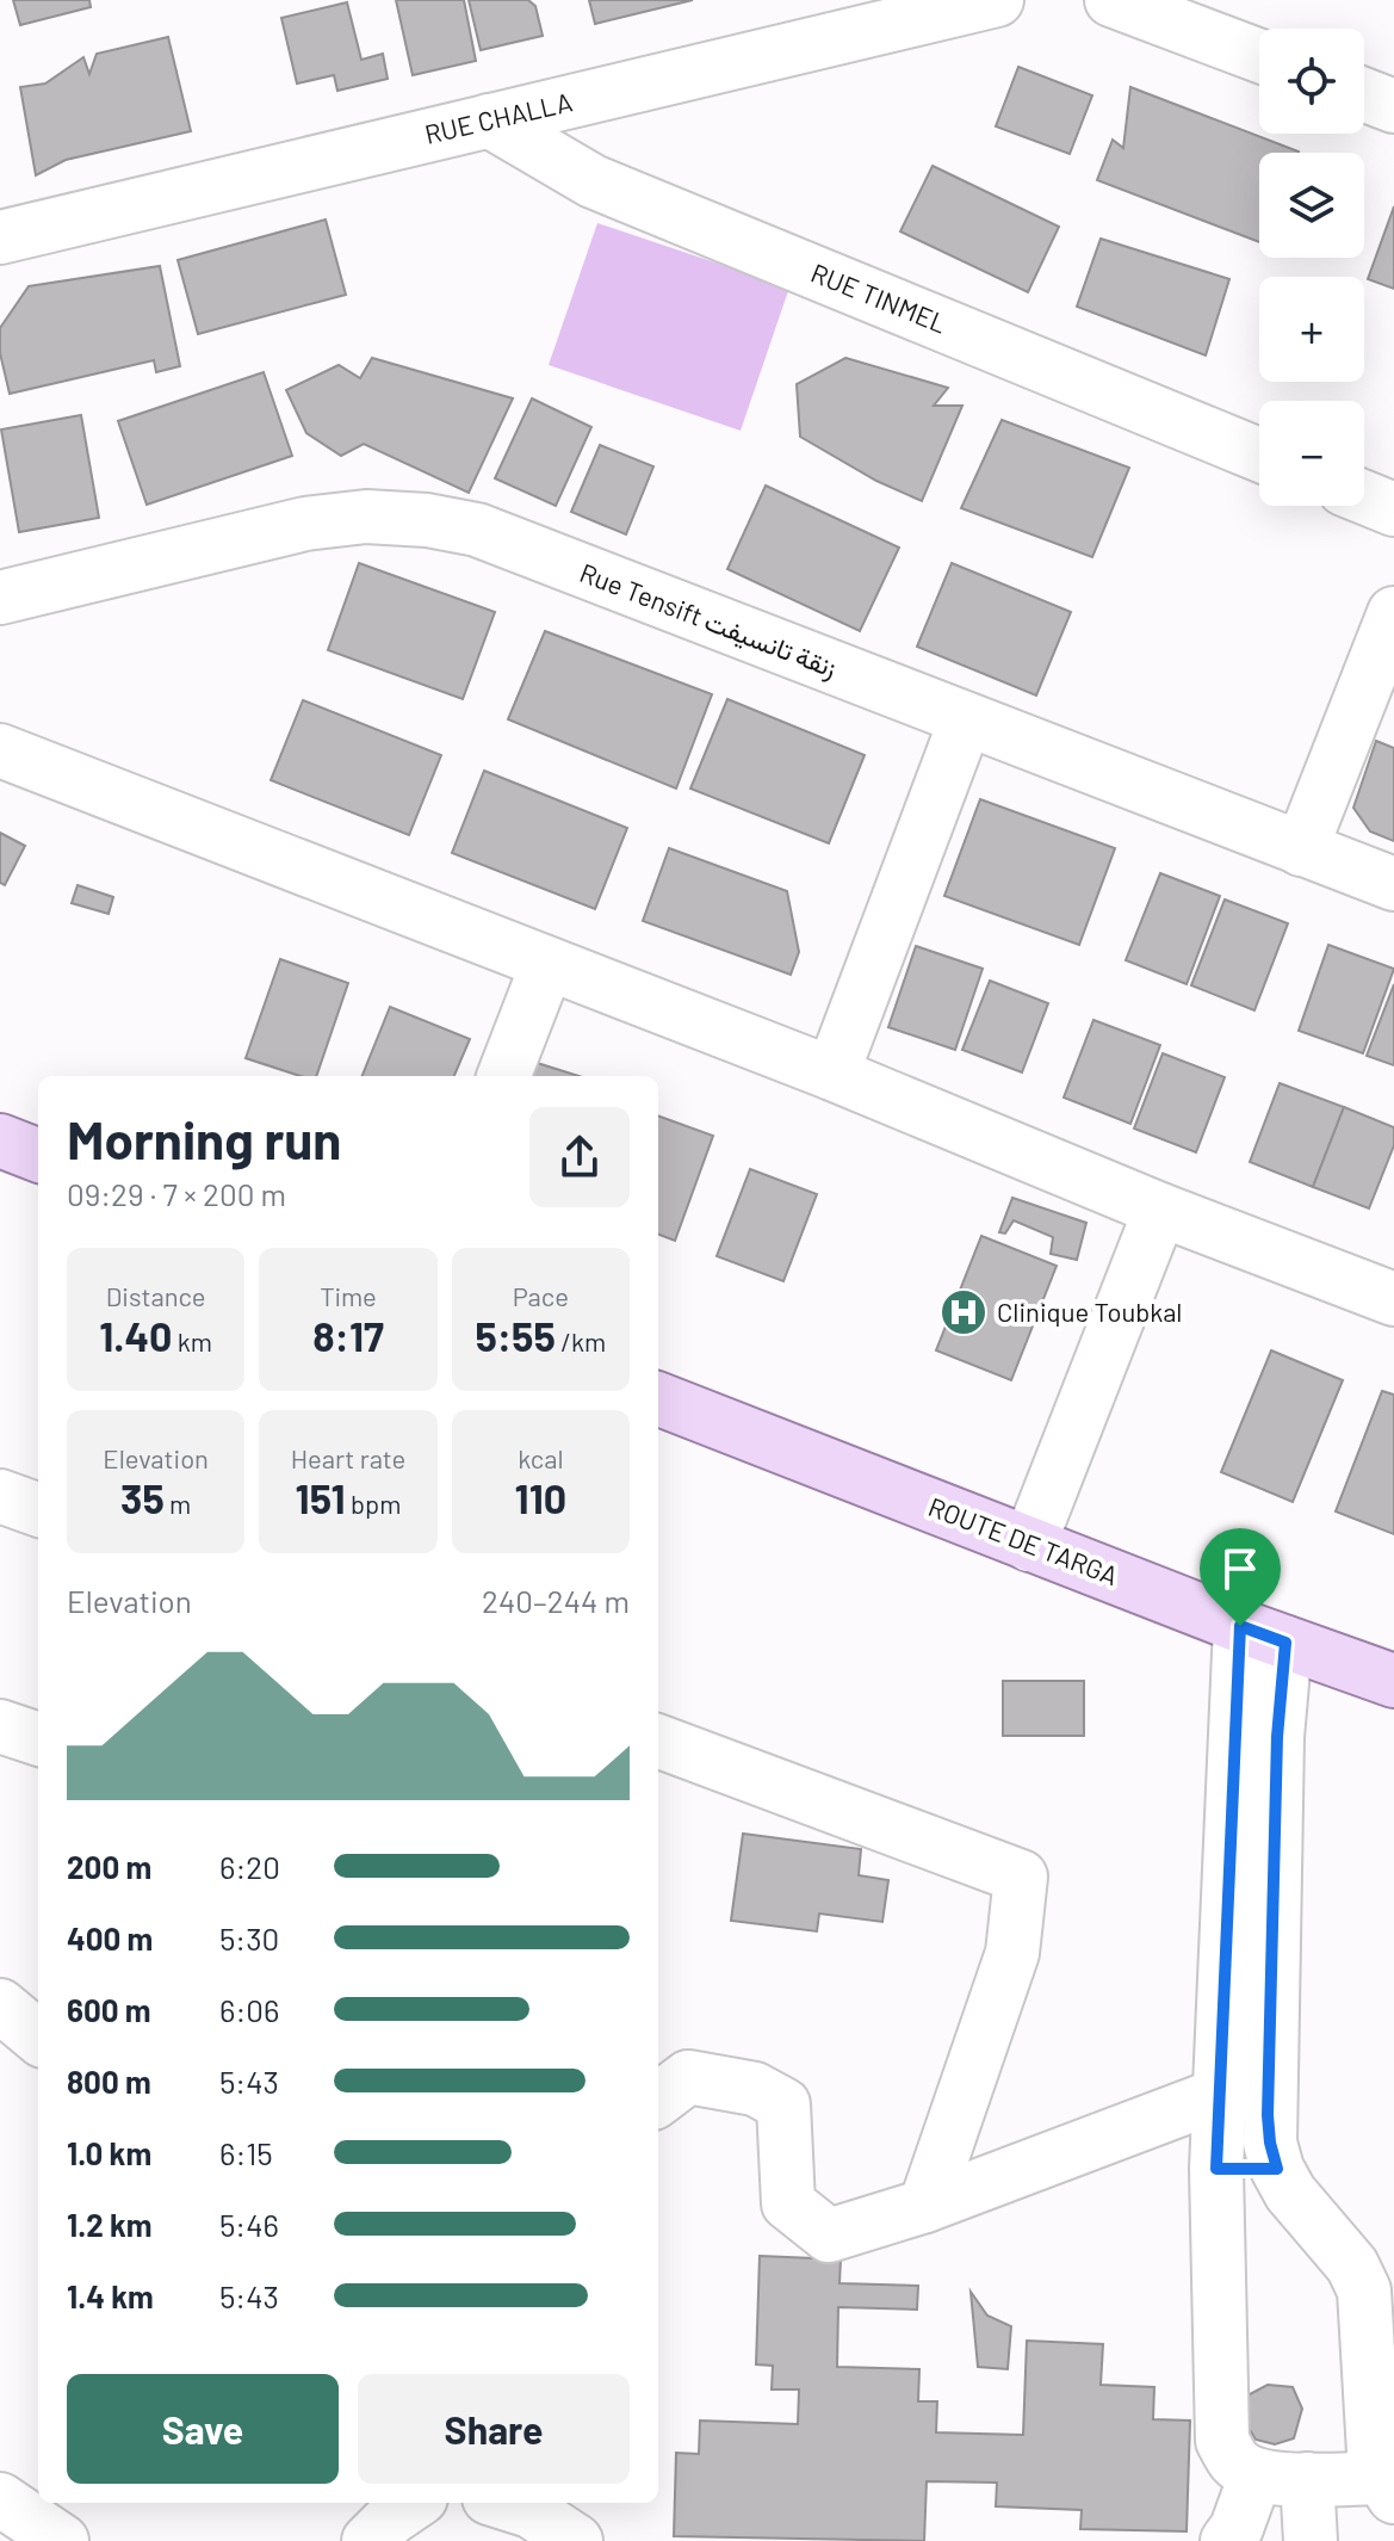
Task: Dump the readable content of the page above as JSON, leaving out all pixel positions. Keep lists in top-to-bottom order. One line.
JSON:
{"streets":{"main road":["ROUTE DE TARGA"],"street":["RUE CHALLA","RUE TINMEL","Rue Tensift زنقة تانسيفت"]},"crossings":[["RUE CHALLA","RUE TINMEL"]],"places":{"hospital":["Clinique Toubkal"]},"page":{"map_buttons":["+","−"],"heading":["Morning run","09:29 · 7 × 200 m"],"stats":[["Distance","1.40 km"],["Time","8:17"],["Pace","5:55 /km"],["Elevation","35 m"],["Heart rate","151 bpm"],["kcal","110"]],"chart":["Elevation","240–244 m"],"list":[{"name":"200 m","note":"6:20"},{"name":"400 m","note":"5:30"},{"name":"600 m","note":"6:06"},{"name":"800 m","note":"5:43"},{"name":"1.0 km","note":"6:15"},{"name":"1.2 km","note":"5:46"},{"name":"1.4 km","note":"5:43"}],"buttons":["Save","Share"]}}
